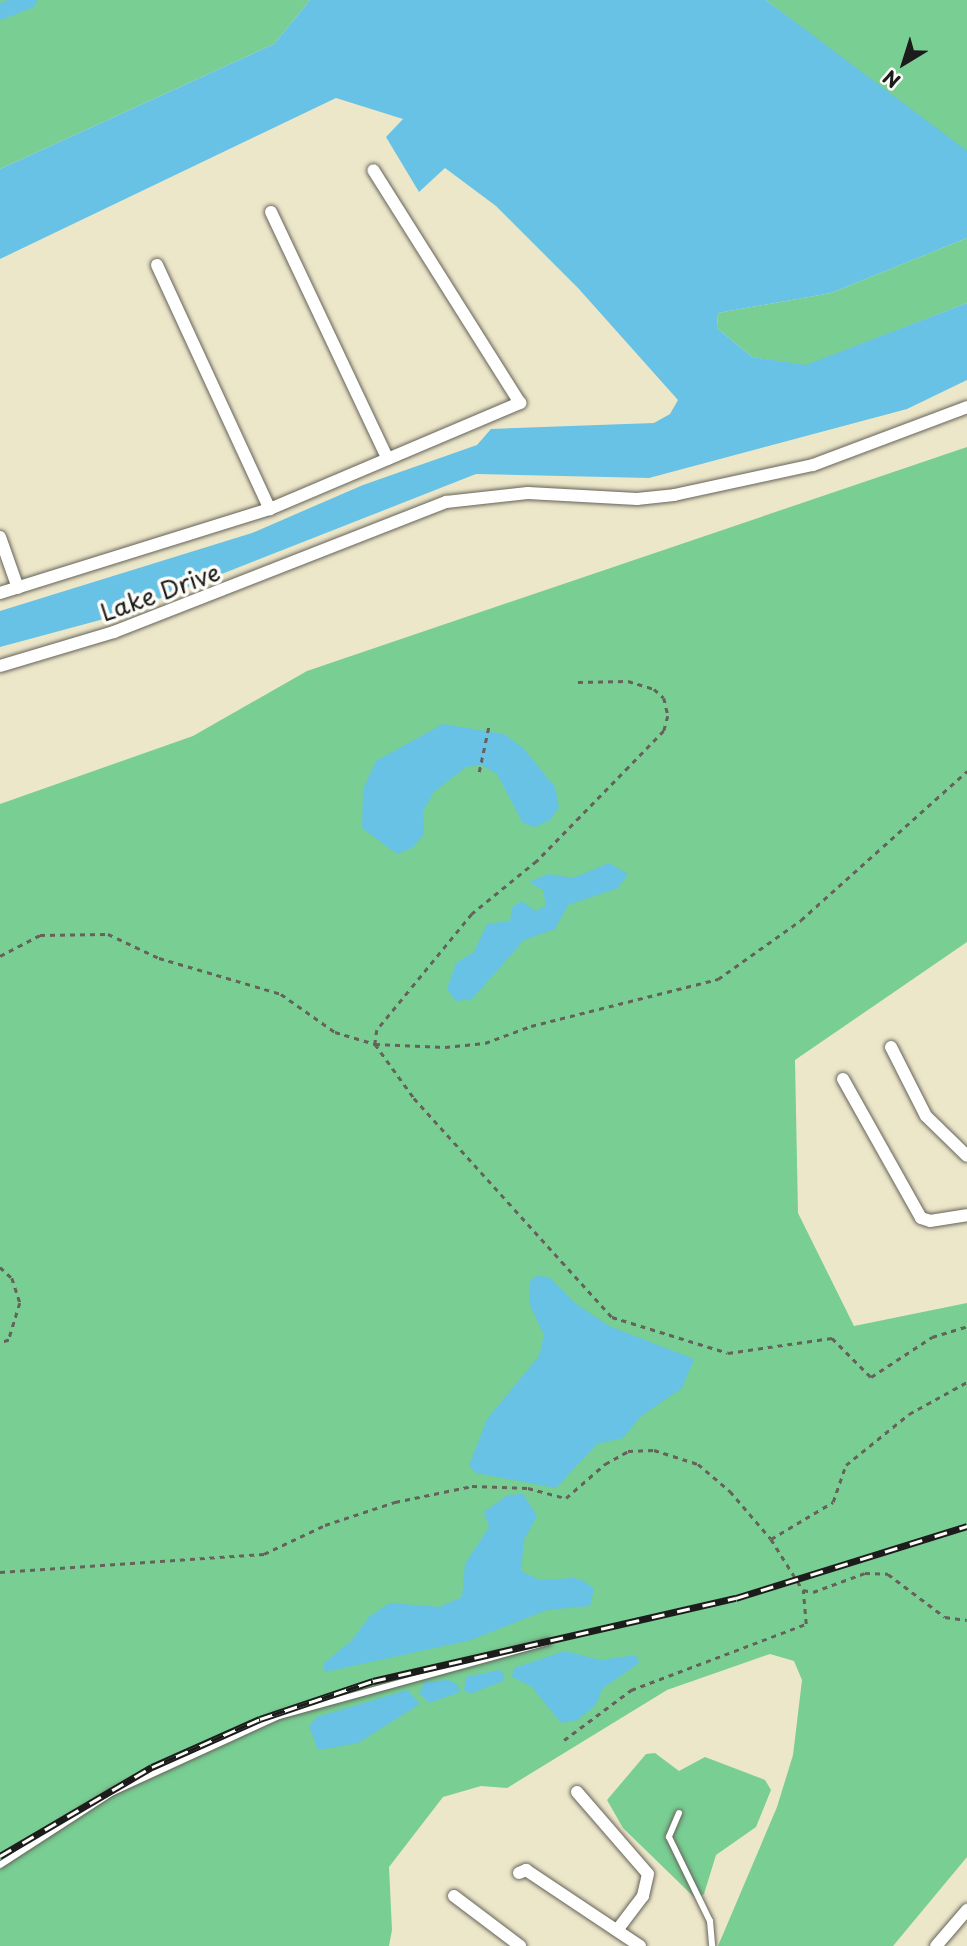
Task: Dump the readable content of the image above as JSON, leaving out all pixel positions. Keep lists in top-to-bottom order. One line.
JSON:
{"streets":{"street":["Lake Drive"]},"north":"bottom left"}
